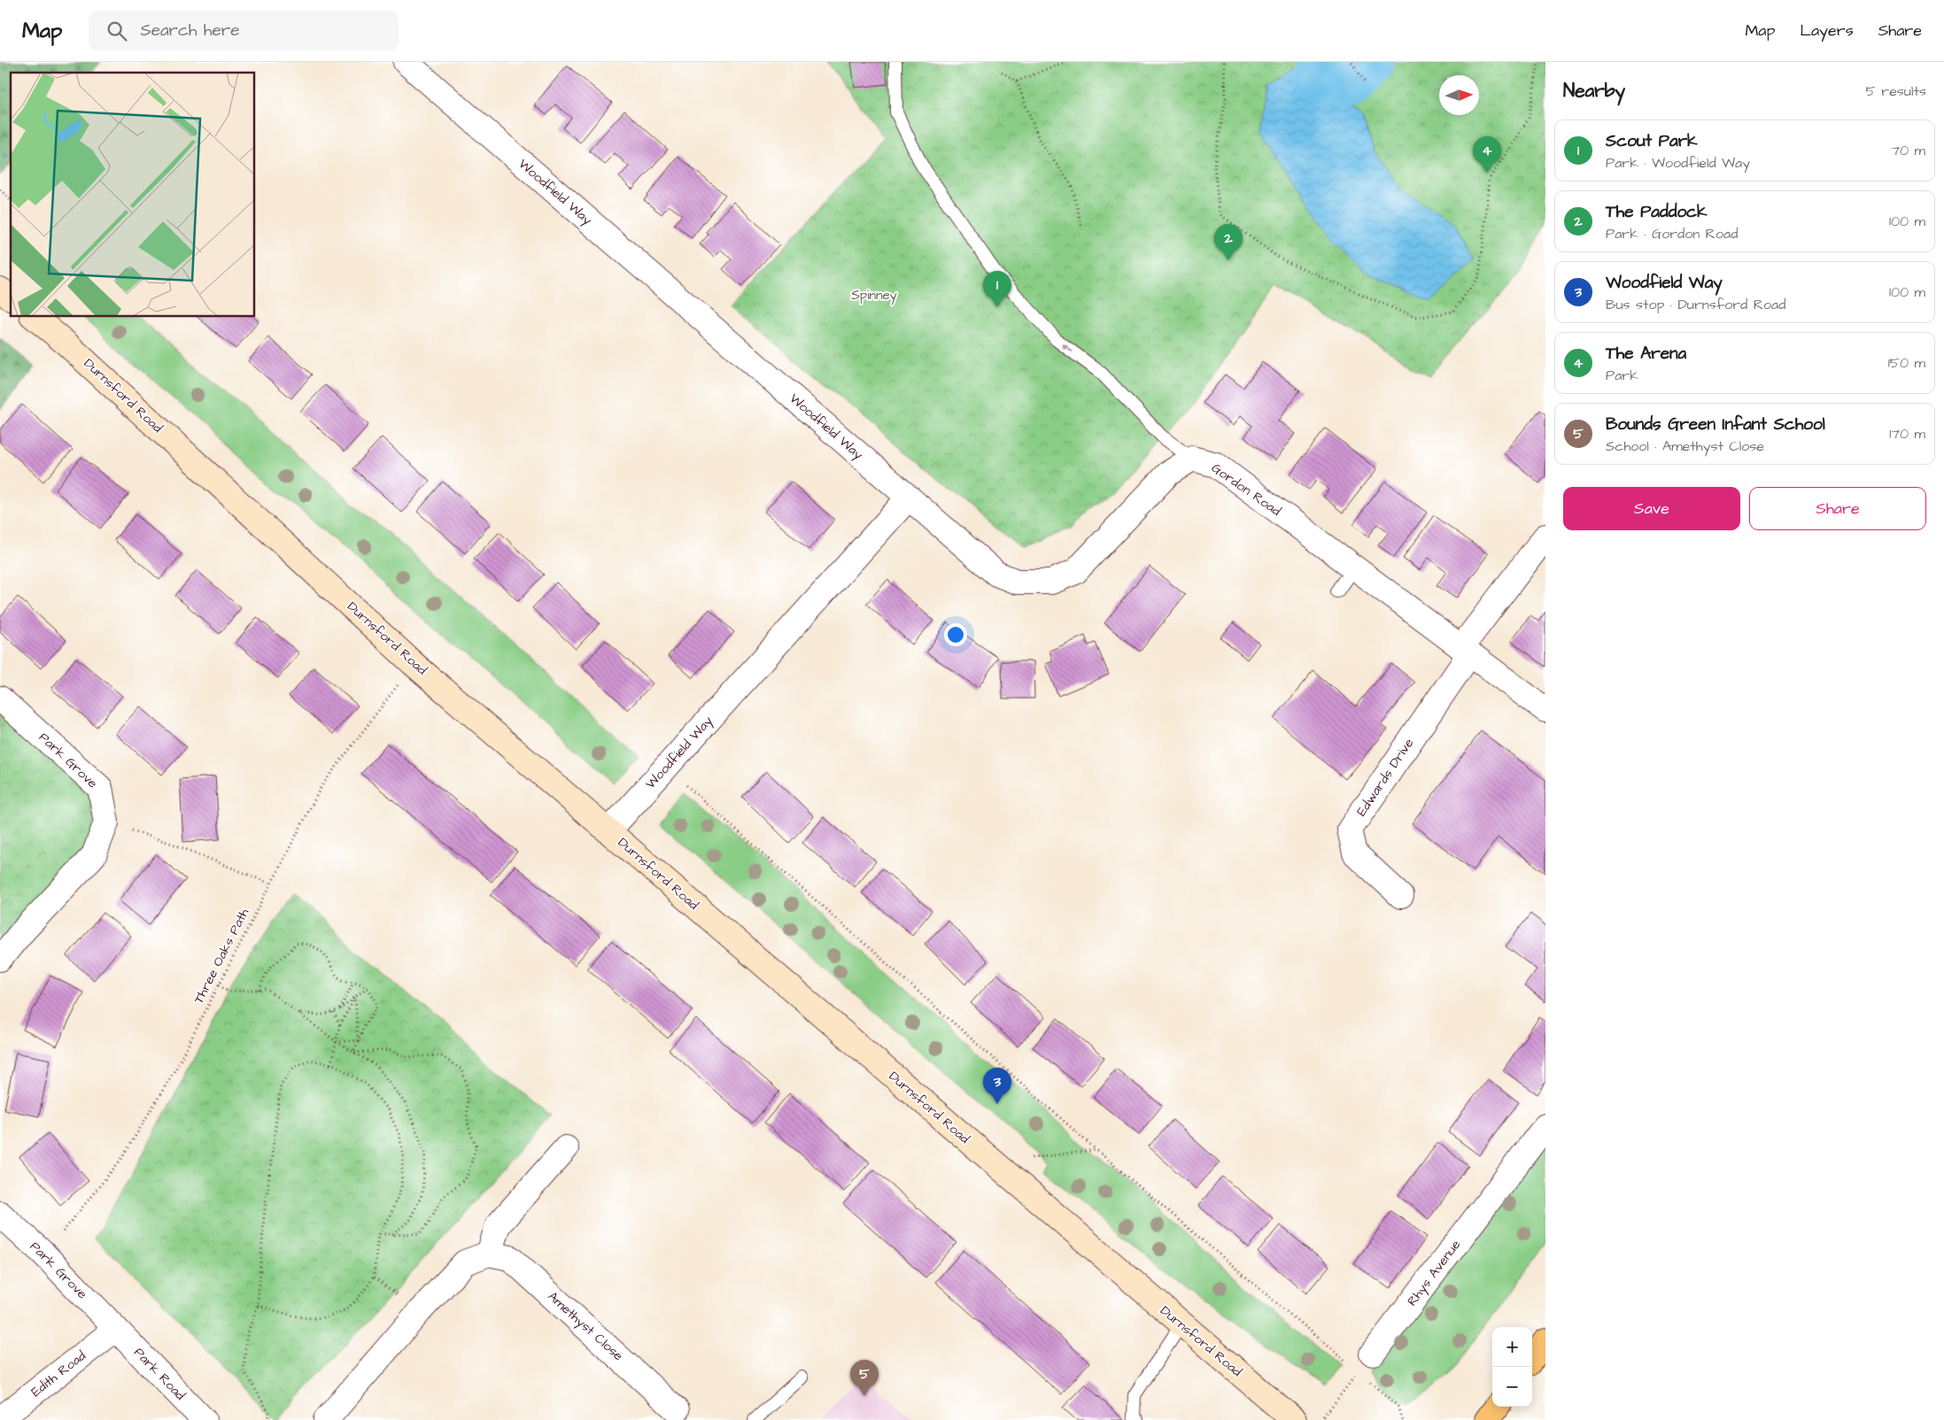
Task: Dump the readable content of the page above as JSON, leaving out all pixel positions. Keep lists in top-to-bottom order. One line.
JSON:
{"streets":{"main road":["Durnsford Road"],"street":["Woodfield Way","Gordon Road","Park Grove","Edwards Drive","Rhys Avenue","Amethyst Close","Edith Road","Park Road"],"path":["Three Oaks Path"]},"crossings":[["Woodfield Way","Durnsford Road"],["Durnsford Road","Three Oaks Path"],["Gordon Road","Edwards Drive"],["Park Grove","Three Oaks Path"],["Park Grove","Edith Road"],["Park Grove","Park Road"],["Edith Road","Park Road"]],"parks":["Spinney"],"north":"right","page":{"header":"Map","search":"Search here","nav":["Map","Layers","Share"],"heading":["Nearby","5 results"],"list":[{"mark":"1","name":"Scout Park","note":"Park · Woodfield Way","value":"70 m"},{"mark":"2","name":"The Paddock","note":"Park · Gordon Road","value":"100 m"},{"mark":"3","name":"Woodfield Way","note":"Bus stop · Durnsford Road","value":"100 m"},{"mark":"4","name":"The Arena","note":"Park","value":"150 m"},{"mark":"5","name":"Bounds Green Infant School","note":"School · Amethyst Close","value":"170 m"}],"pins":["4","2","1","3","5"],"buttons":["Save","Share"],"map_buttons":["+","−"]}}
